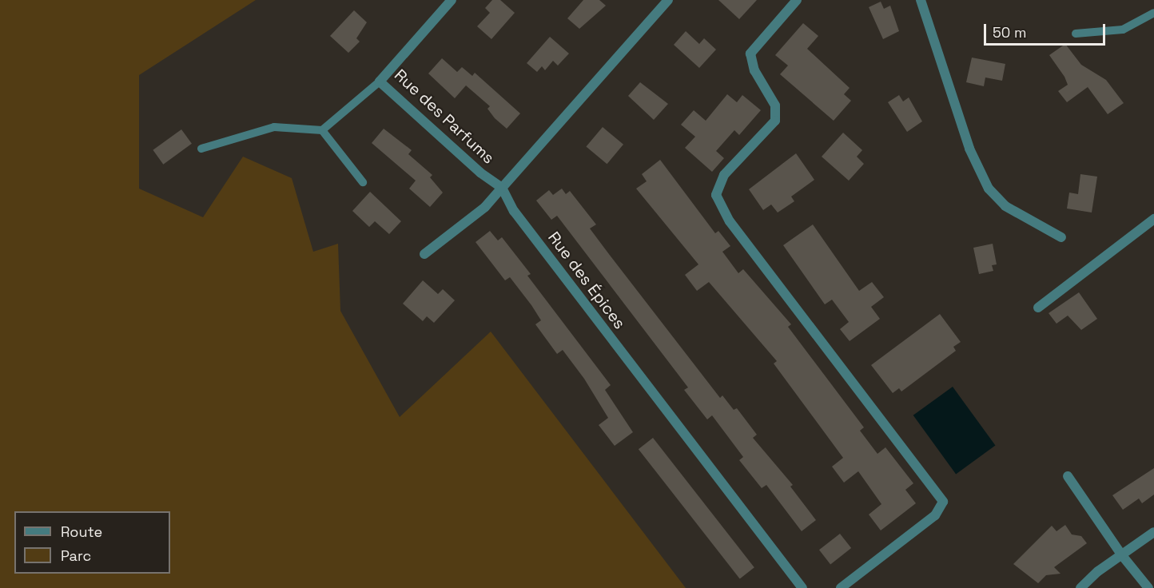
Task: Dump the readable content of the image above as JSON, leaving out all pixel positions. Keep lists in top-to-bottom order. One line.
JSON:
{"streets":{"street":["Rue des Parfums","Rue des Épices"]},"crossings":[["Rue des Parfums","Rue des Épices"]],"legend":["Route","Parc"],"scale_bar":"50 m"}
